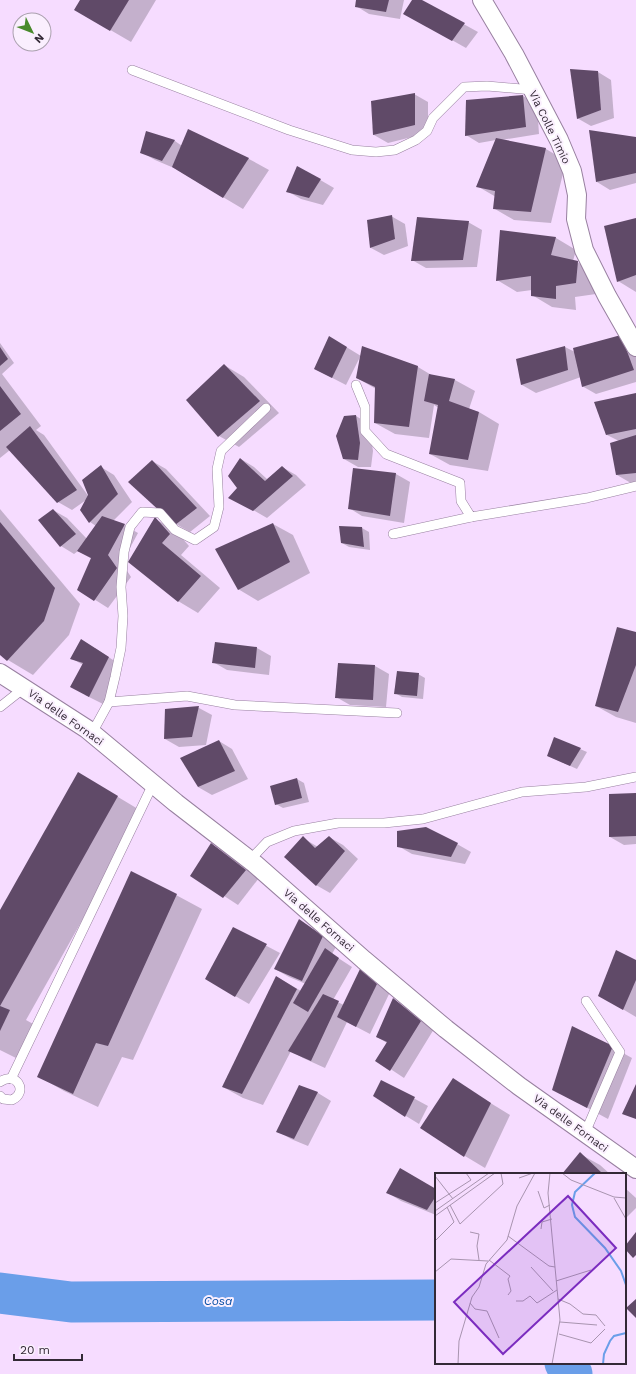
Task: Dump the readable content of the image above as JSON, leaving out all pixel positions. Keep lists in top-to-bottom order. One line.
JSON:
{"streets":{"street":["Via Colle Timio","Via delle Fornaci"]},"water":["Cosa"],"scale_bar":"20 m","north":"bottom right"}
